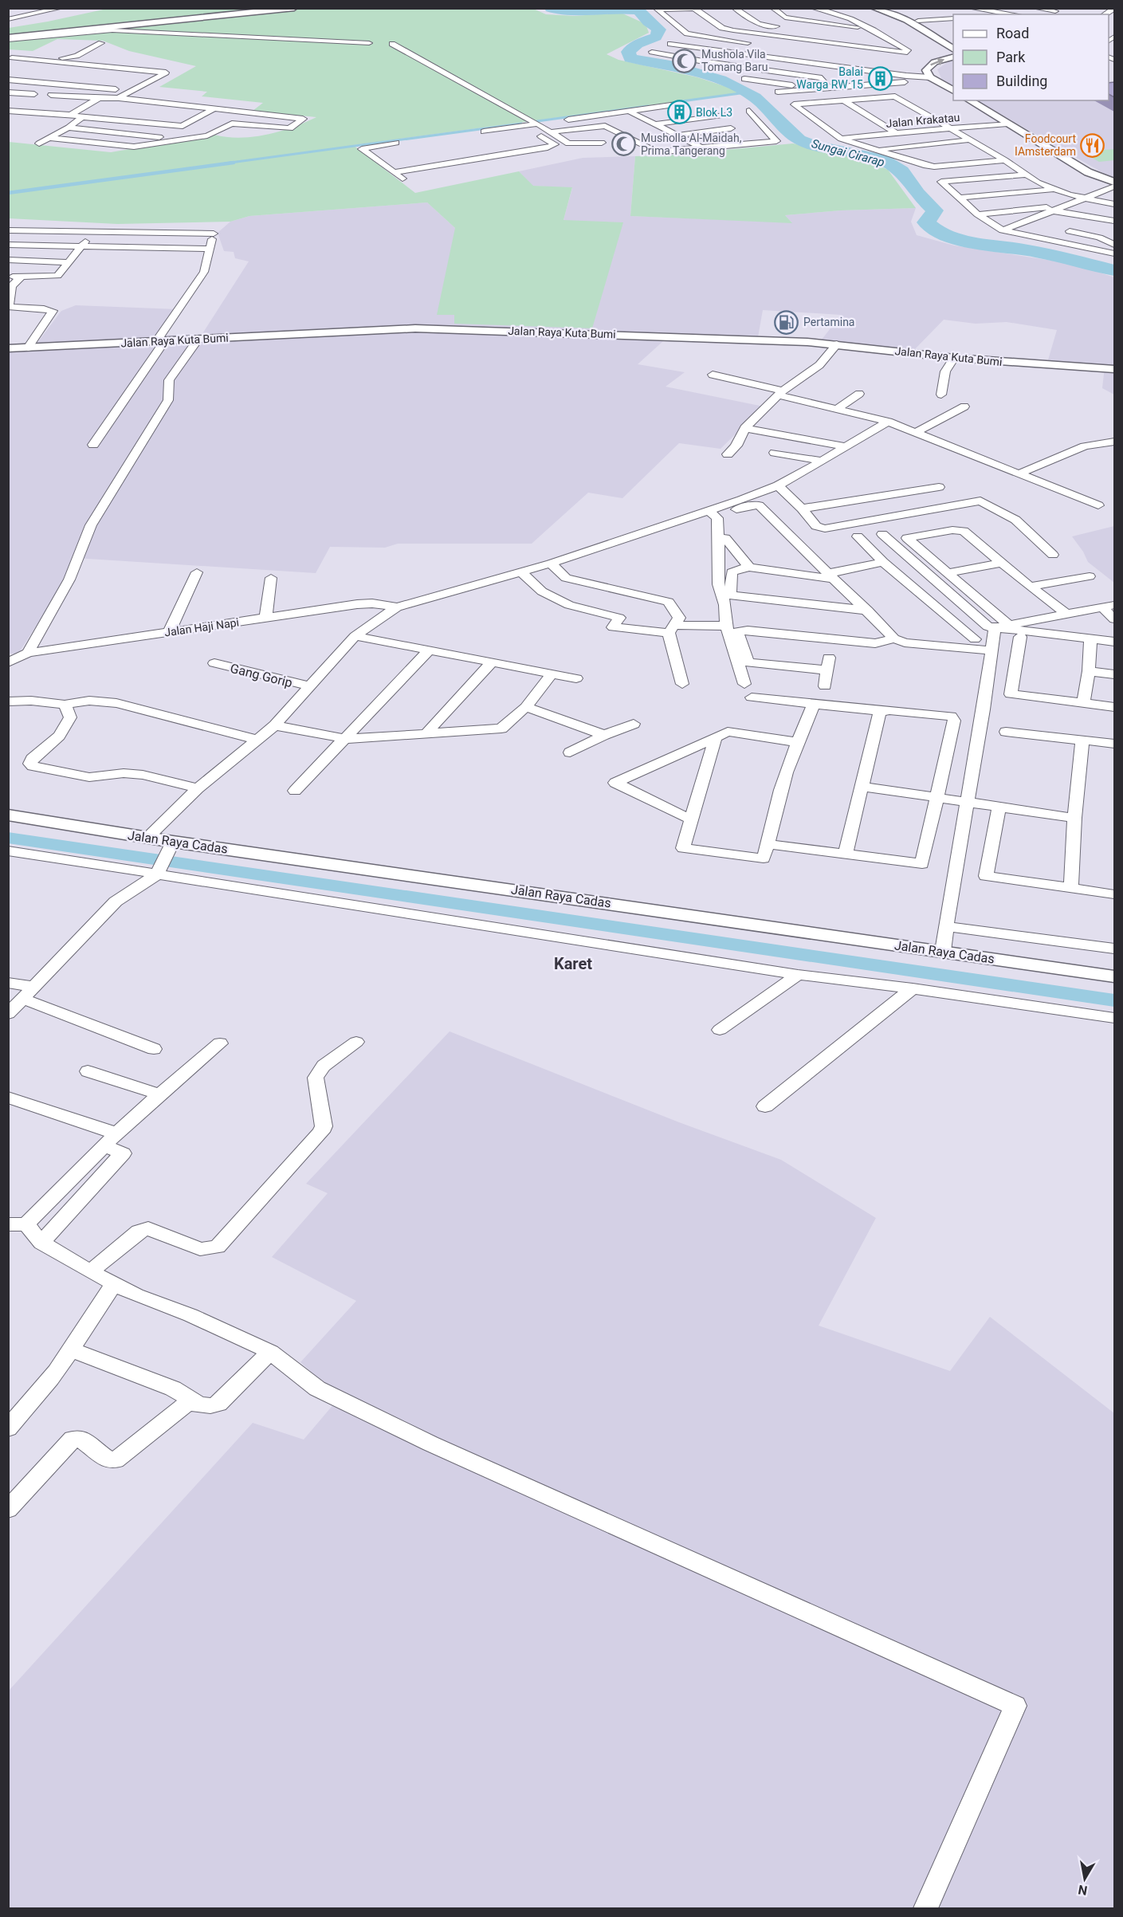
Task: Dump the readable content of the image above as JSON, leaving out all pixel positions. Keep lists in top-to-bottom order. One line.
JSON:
{"streets":{"street":["Jalan Krakatau","Jalan Raya Kuta Bumi","Jalan Haji Napi","Gang Gorip","Jalan Raya Cadas"]},"districts":["Karet"],"water":["Sungai Cirarap"],"places":{"mosque":["Mushola Vila Tomang Baru","Musholla Al-Maidah, Prima Tangerang"],"building":["Balai Warga RW 15","Blok L3"],"restaurant":["Foodcourt IAmsterdam"],"fuel station":["Pertamina"]},"legend":["Road","Park","Building"],"north":"bottom"}
